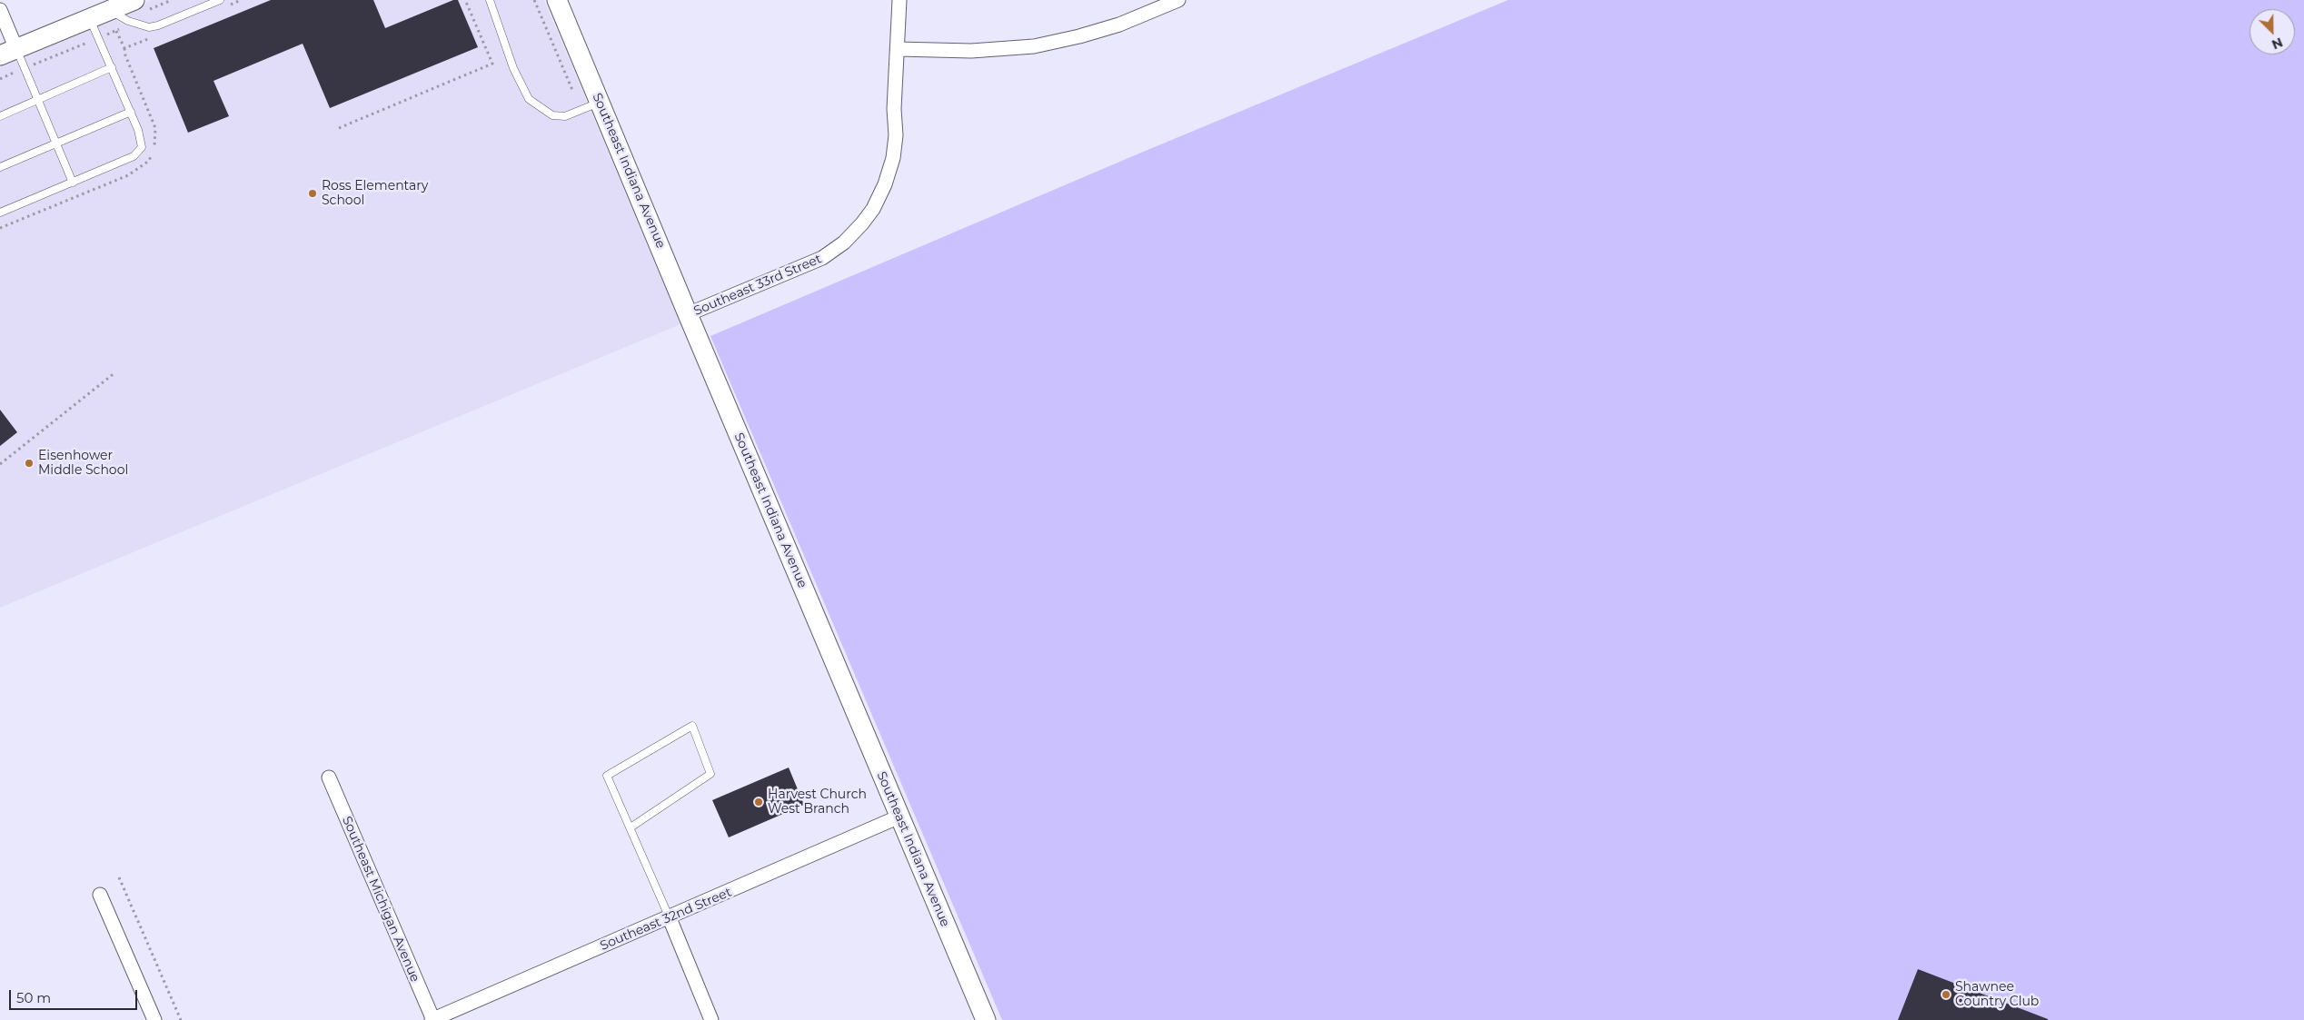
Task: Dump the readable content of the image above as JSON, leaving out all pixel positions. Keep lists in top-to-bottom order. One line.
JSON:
{"streets":{"street":["Southeast Indiana Avenue","Southeast 33rd Street","Southeast Michigan Avenue","Southeast 32nd Street"]},"crossings":[["Southeast Indiana Avenue","Southeast 33rd Street"],["Southeast Indiana Avenue","Southeast 32nd Street"],["Southeast Michigan Avenue","Southeast 32nd Street"]],"places":["Ross Elementary School","Eisenhower Middle School","Harvest Church West Branch","Shawnee Country Club"],"scale_bar":"50 m","north":"bottom right"}
